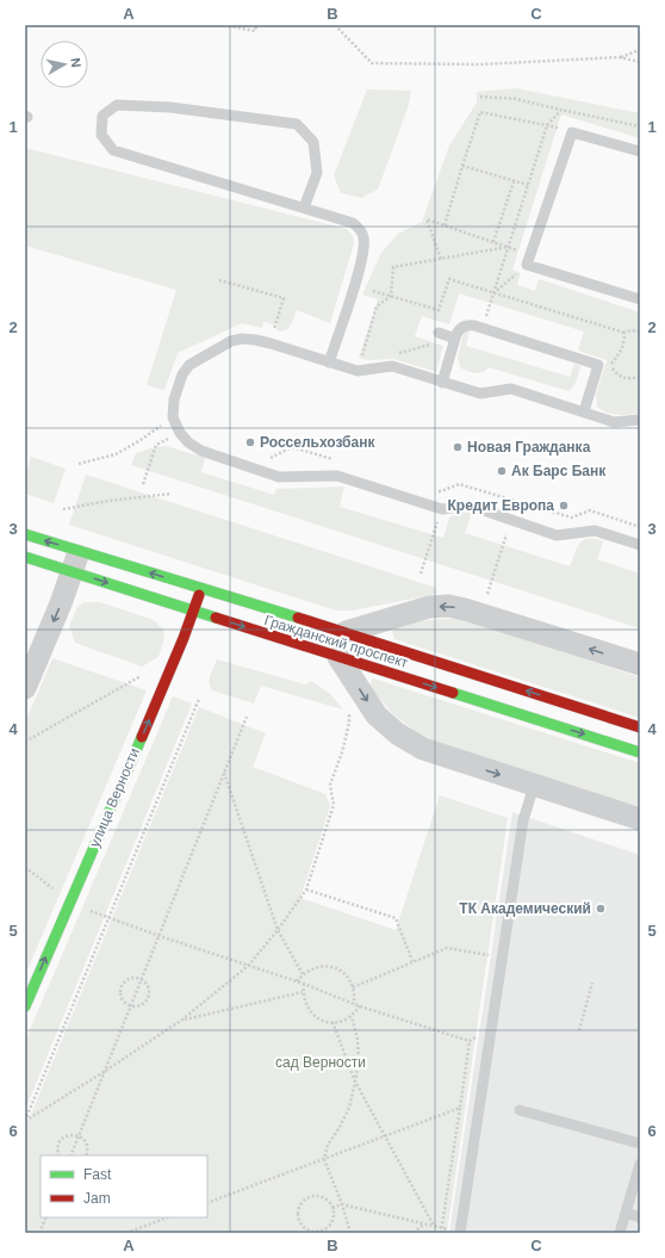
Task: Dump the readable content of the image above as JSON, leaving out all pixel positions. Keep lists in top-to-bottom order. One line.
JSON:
{"streets":{"main road":["Гражданский проспект","улица Верности"]},"crossings":[["Гражданский проспект","улица Верности"]],"one_way":["улица Верности"],"parks":["сад Верности"],"places":["Россельхозбанк","Новая Гражданка","Ак Барс Банк","Кредит Европа","ТК Академический"],"legend":["Fast","Jam"],"north":"right","grid":{"columns":["A","B","C"],"rows":["1","2","3","4","5","6"]}}
